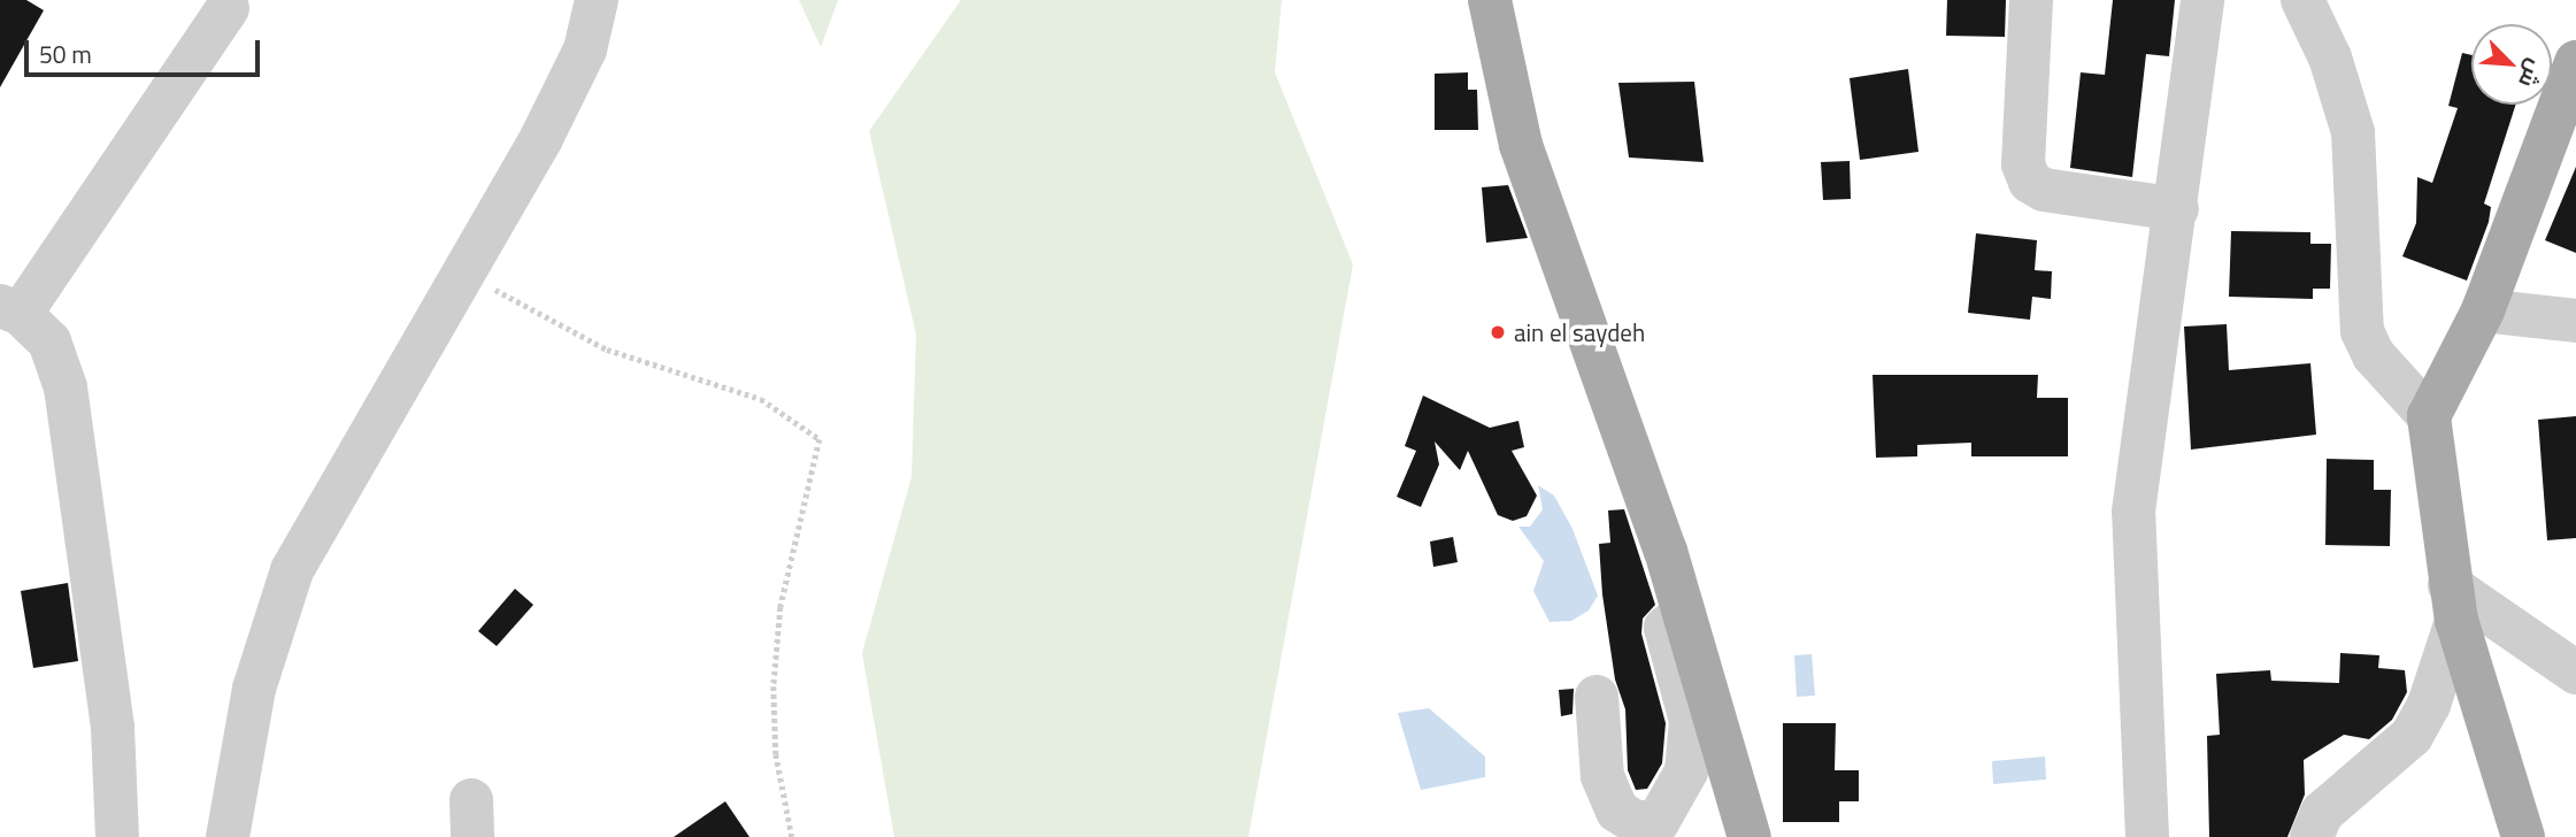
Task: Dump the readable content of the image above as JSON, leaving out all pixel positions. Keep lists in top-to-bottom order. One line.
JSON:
{"places":["ain el saydeh"],"scale_bar":"50 m","north":"bottom right"}
